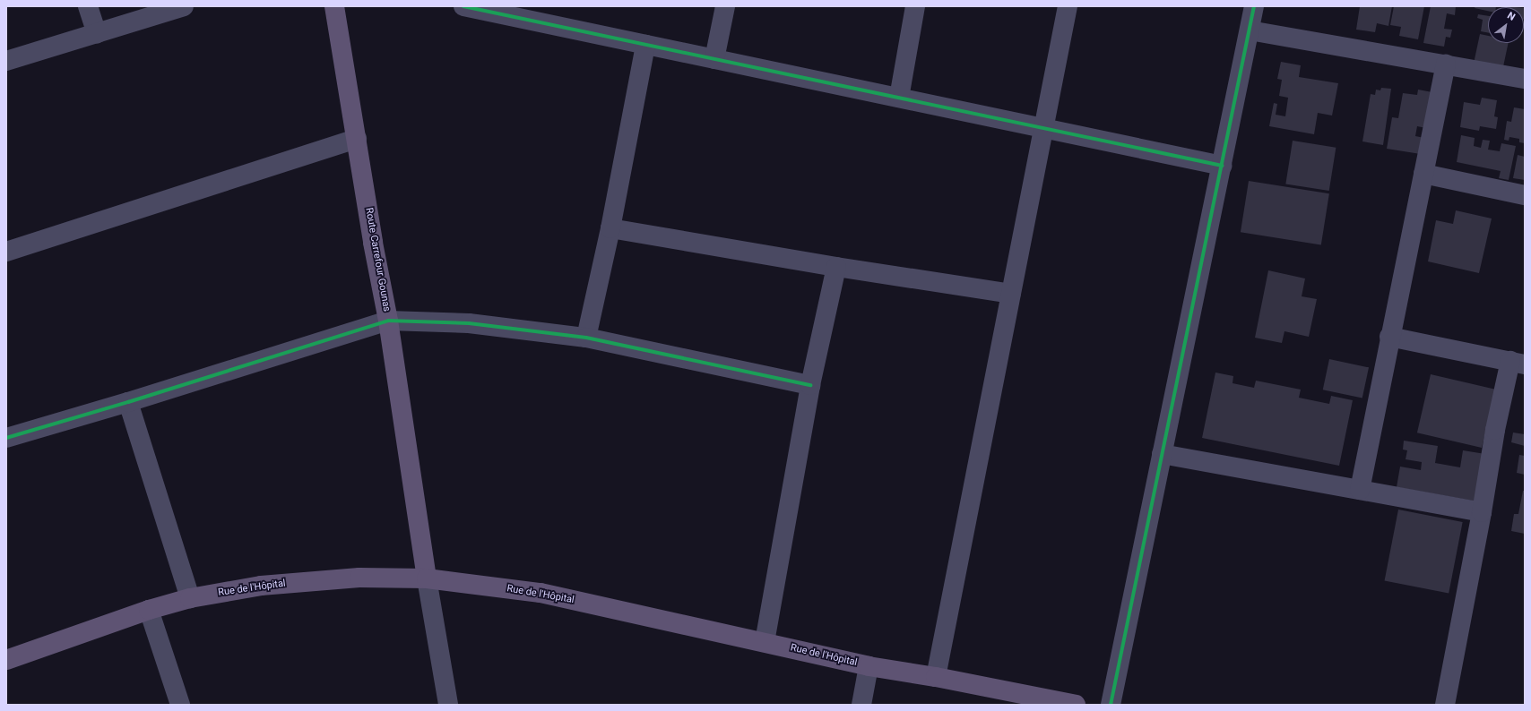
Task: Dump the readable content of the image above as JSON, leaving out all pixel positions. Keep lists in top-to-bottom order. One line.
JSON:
{"streets":{"main road":["Route Carrefour Gounas","Rue de l'Hôpital"]},"crossings":[["Route Carrefour Gounas","Rue de l'Hôpital"]],"north":"top right"}
